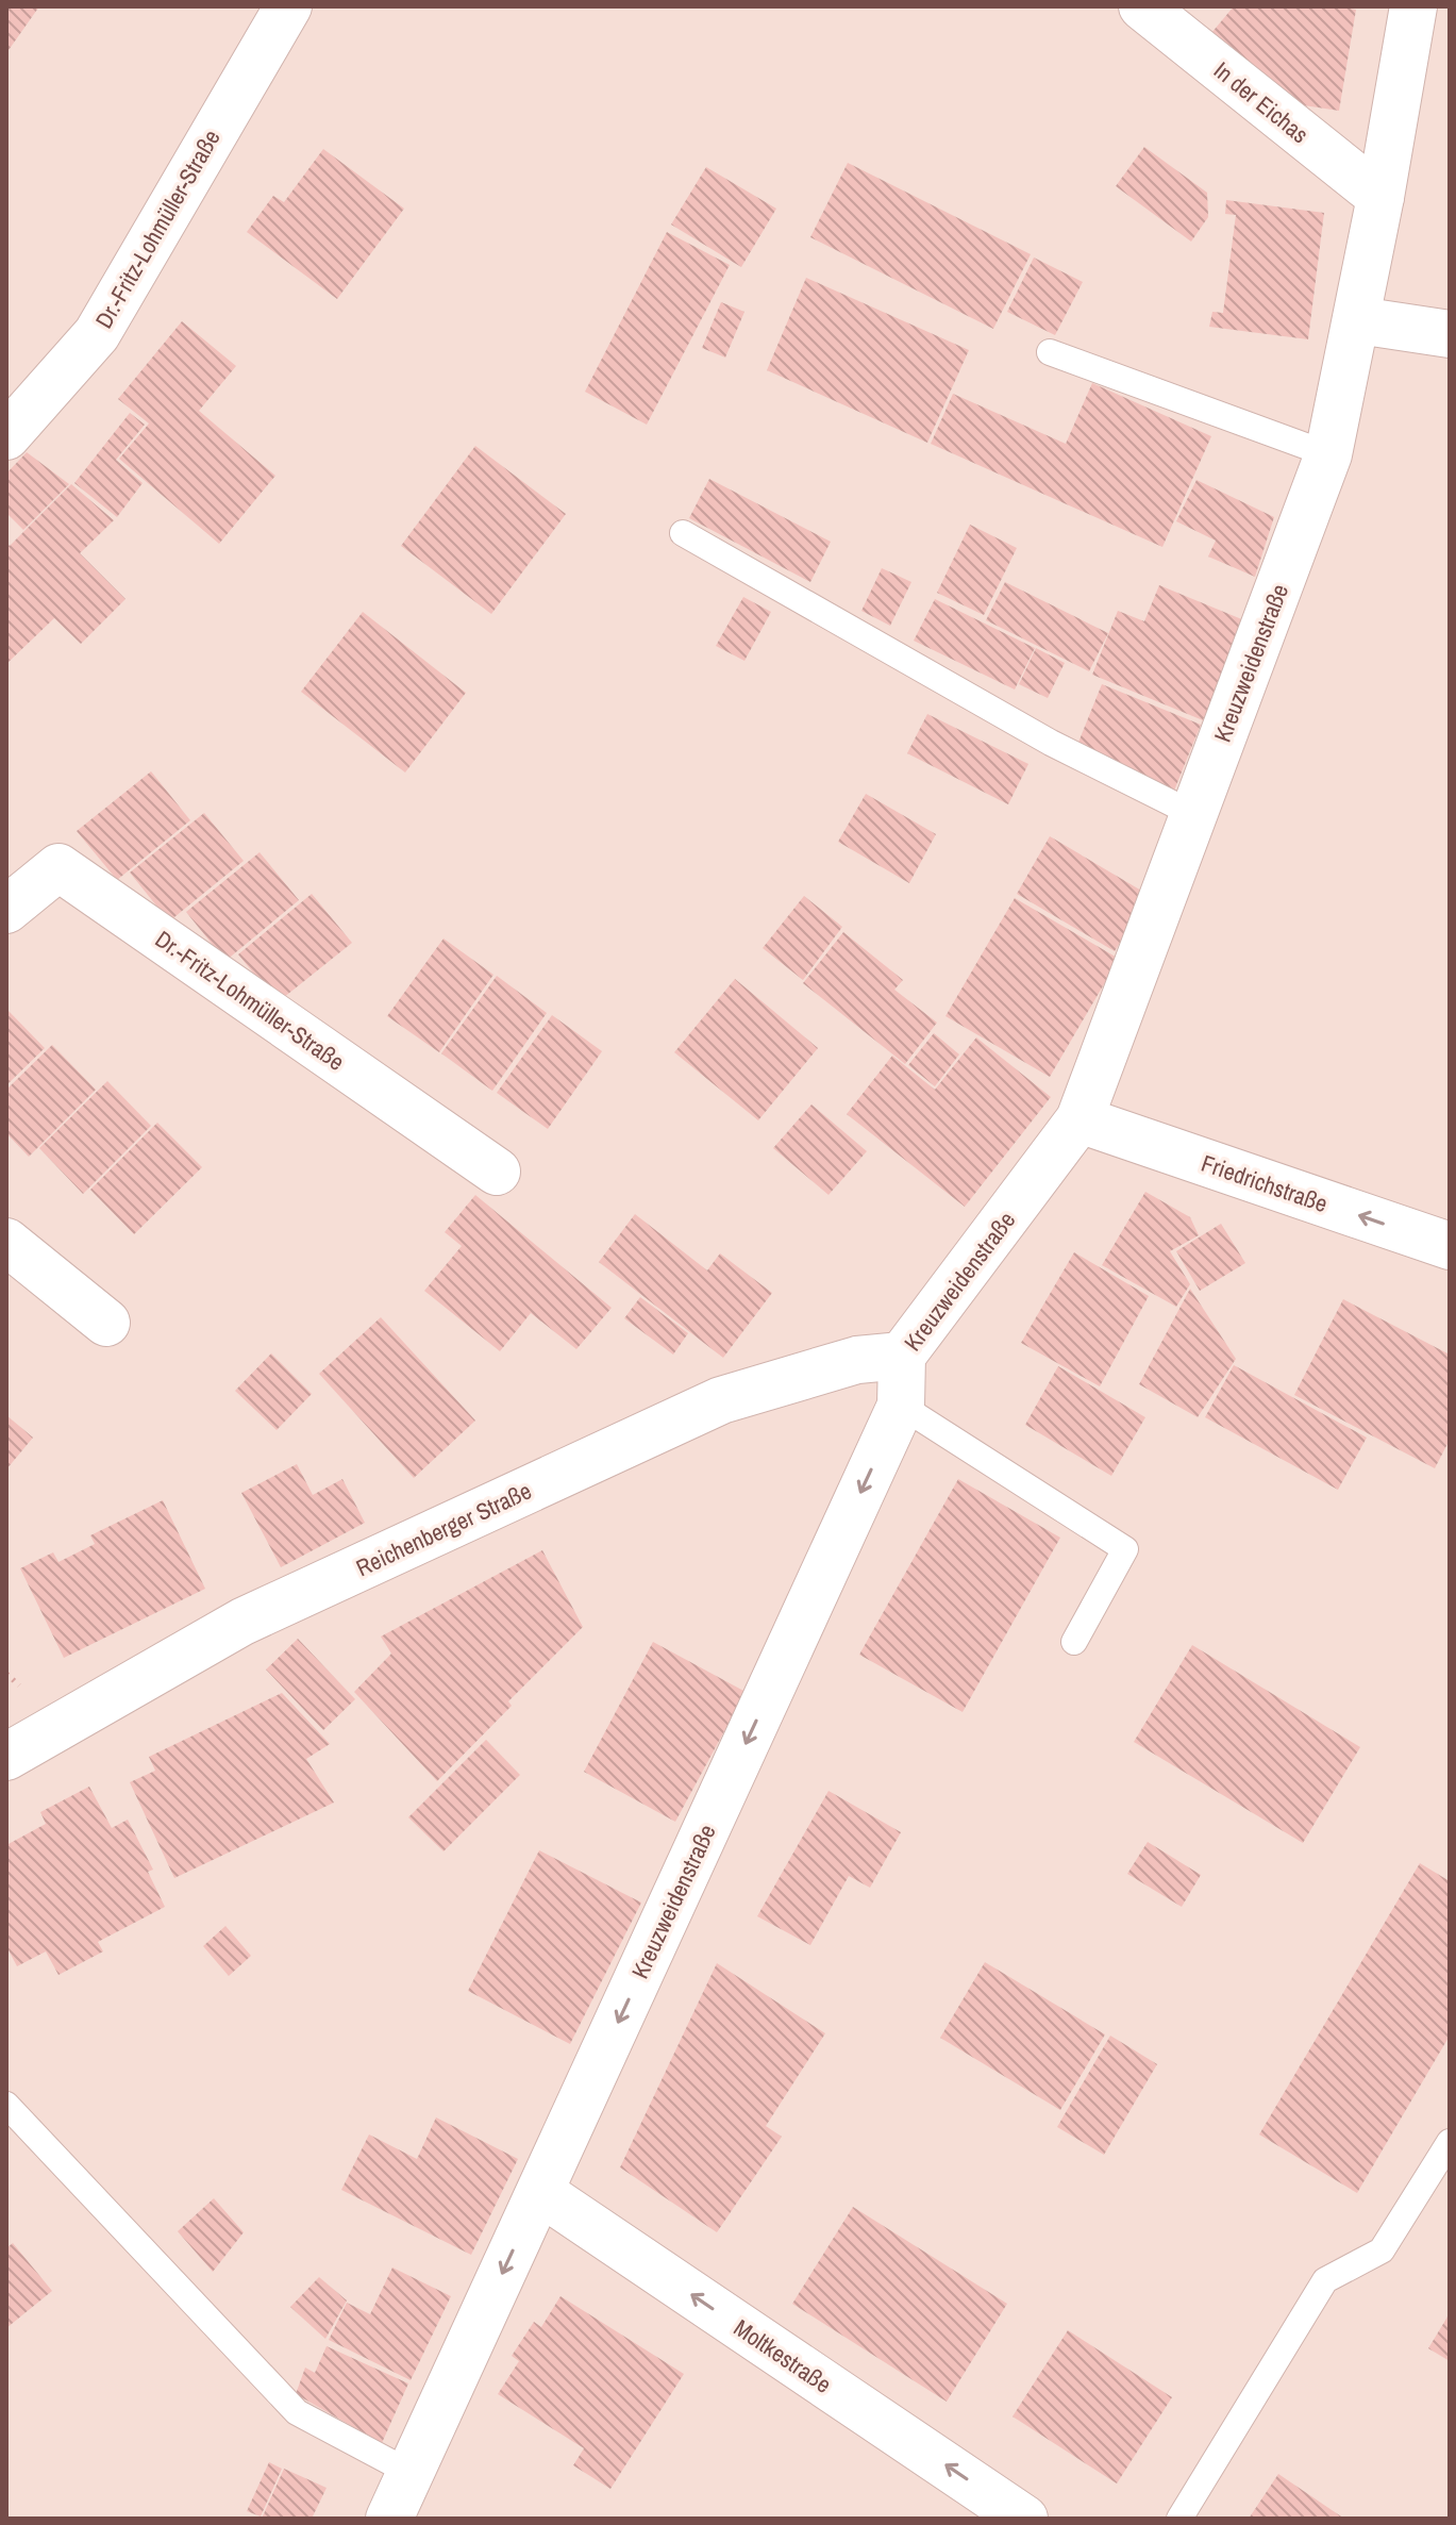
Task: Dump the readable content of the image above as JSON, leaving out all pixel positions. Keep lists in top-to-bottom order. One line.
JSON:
{"streets":{"street":["In der Eichas","Dr.-Fritz-Lohmüller-Straße","Kreuzweidenstraße","Friedrichstraße","Reichenberger Straße","Moltkestraße"]},"crossings":[["In der Eichas","Kreuzweidenstraße"],["Kreuzweidenstraße","Friedrichstraße"],["Kreuzweidenstraße","Reichenberger Straße"],["Kreuzweidenstraße","Moltkestraße"]],"one_way":["Kreuzweidenstraße","Friedrichstraße","Moltkestraße"]}
